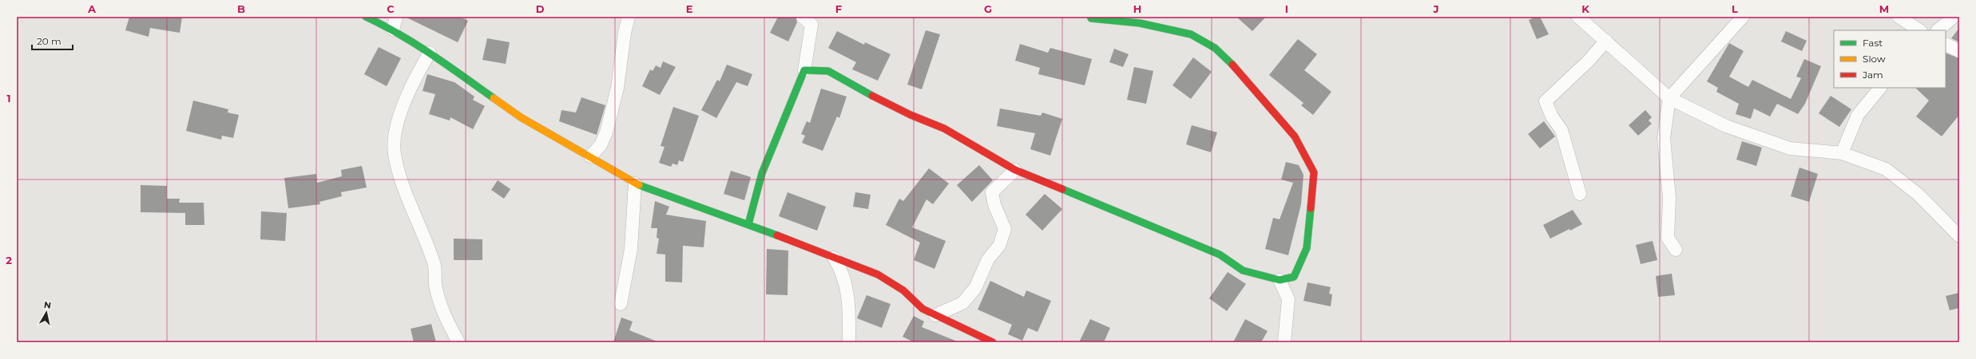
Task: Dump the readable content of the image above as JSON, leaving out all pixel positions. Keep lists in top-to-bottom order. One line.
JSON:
{"legend":["Fast","Slow","Jam"],"scale_bar":"20 m","north":"top","grid":{"columns":["A","B","C","D","E","F","G","H","I","J","K","L","M"],"rows":["1","2"]}}
